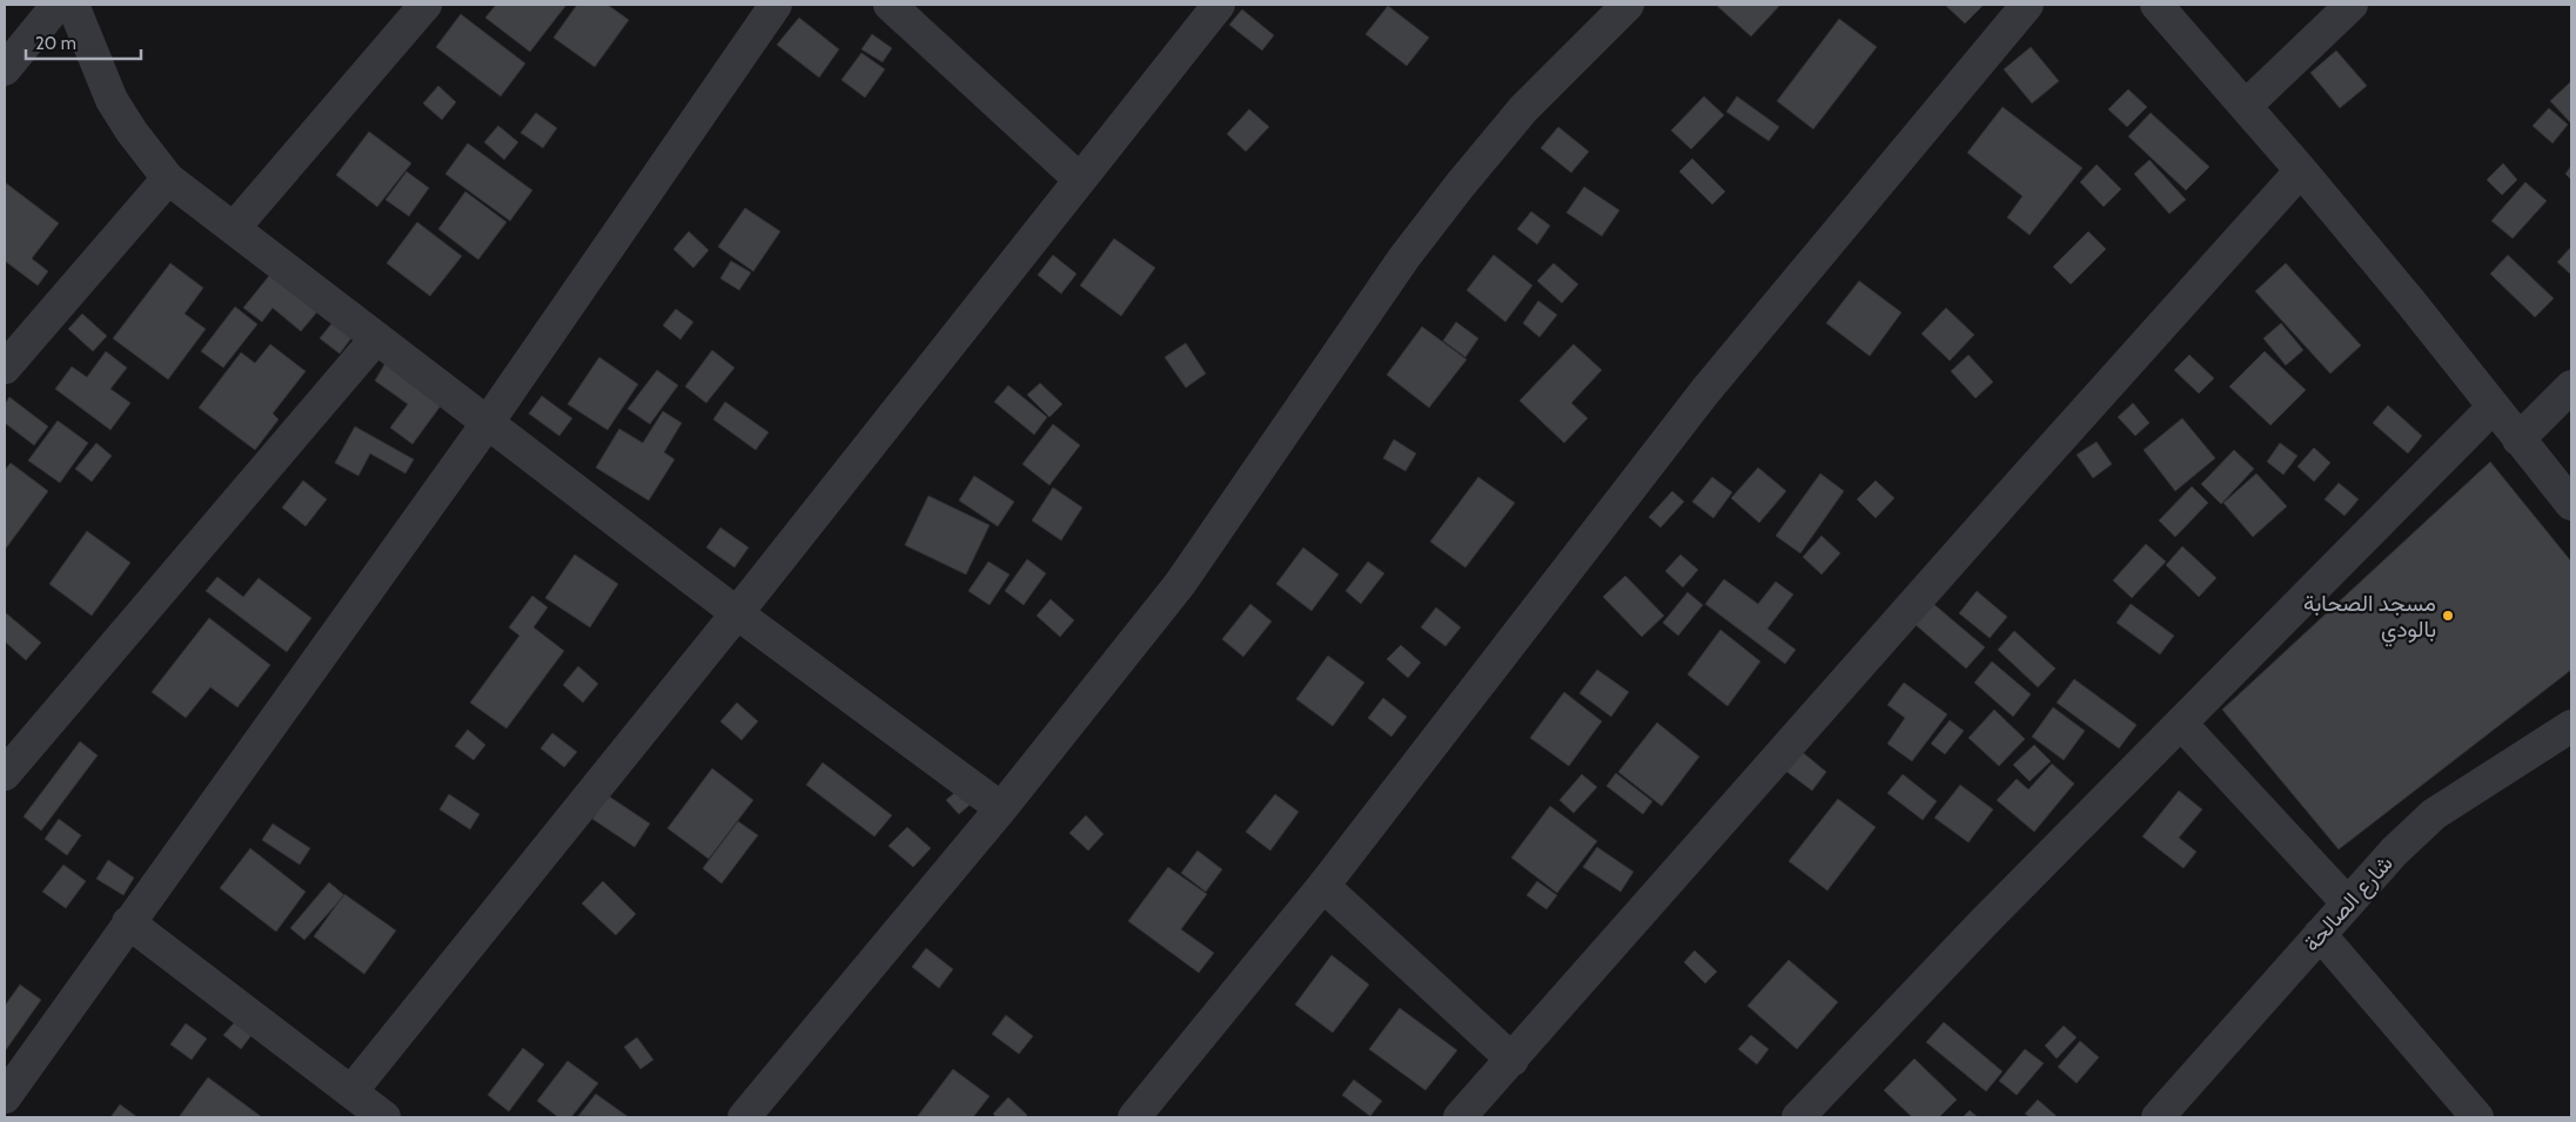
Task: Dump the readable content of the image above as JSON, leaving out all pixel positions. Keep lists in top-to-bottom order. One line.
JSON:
{"streets":{"street":["شارع الصالحة"]},"places":["مسجد الصحابة بالودي"],"scale_bar":"20 m"}
